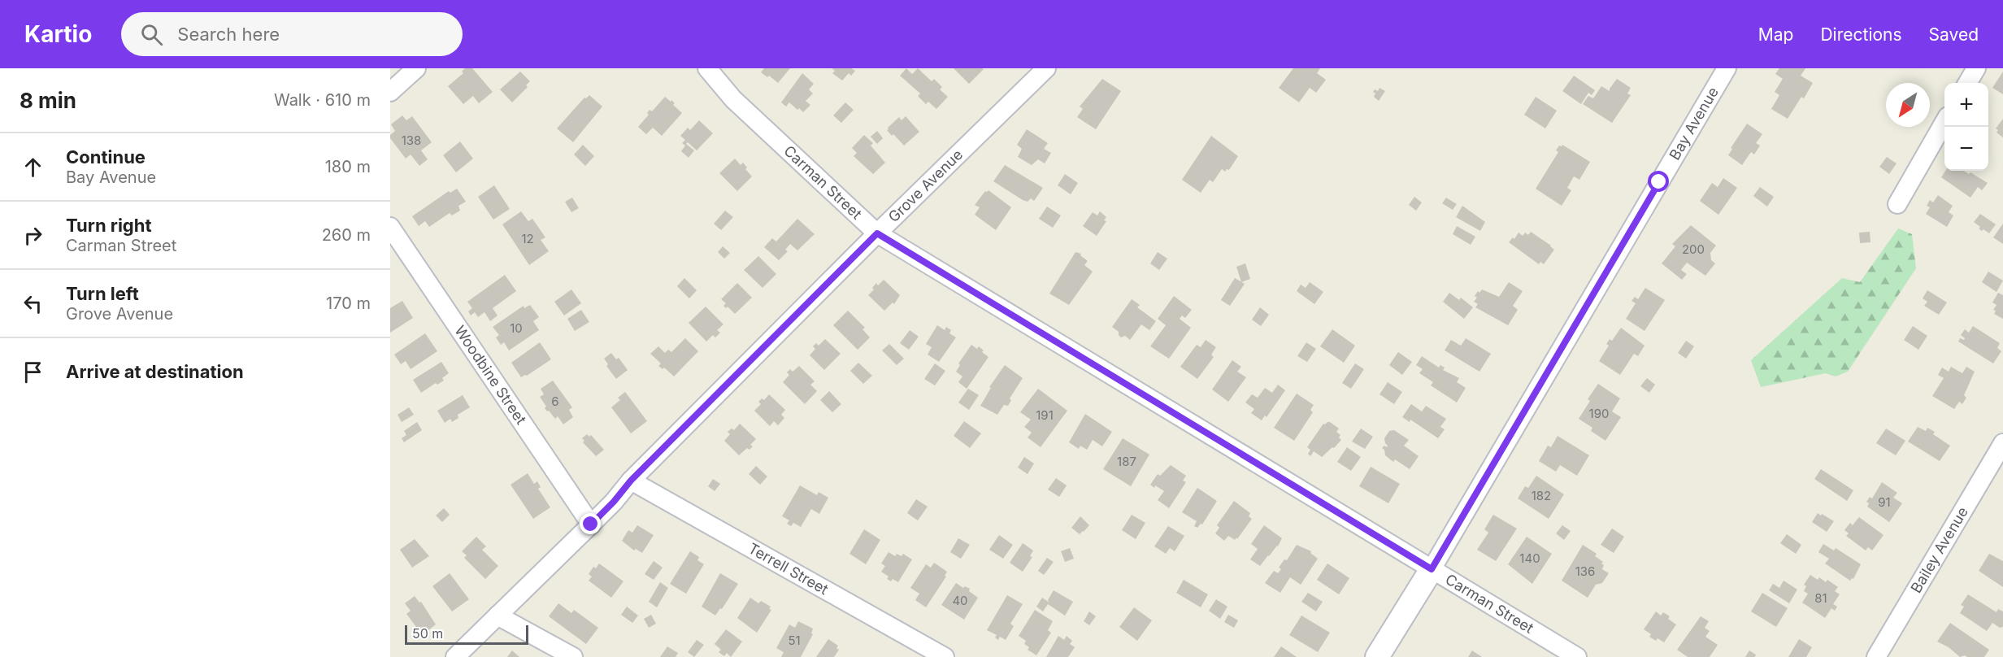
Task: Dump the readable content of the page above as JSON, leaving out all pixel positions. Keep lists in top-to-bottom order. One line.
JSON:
{"streets":{"street":["Bay Avenue","Carman Street","Grove Avenue","Woodbine Street","Bailey Avenue","Terrell Street"]},"crossings":[["Bay Avenue","Carman Street"],["Carman Street","Grove Avenue"],["Grove Avenue","Woodbine Street"],["Grove Avenue","Terrell Street"]],"house_numbers":["138","12","200","10","6","190","191","187","182","91","140","136","81","40","51"],"scale_bar":"50 m","north":"bottom left","page":{"header":"Kartio","search":"Search here","nav":["Map","Directions","Saved"],"heading":["8 min","Walk · 610 m"],"map_buttons":["+","−"],"list":[["Continue","Bay Avenue","180 m"],["Turn right","Carman Street","260 m"],["Turn left","Grove Avenue","170 m"],"Arrive at destination"],"scale":"50 m"}}
